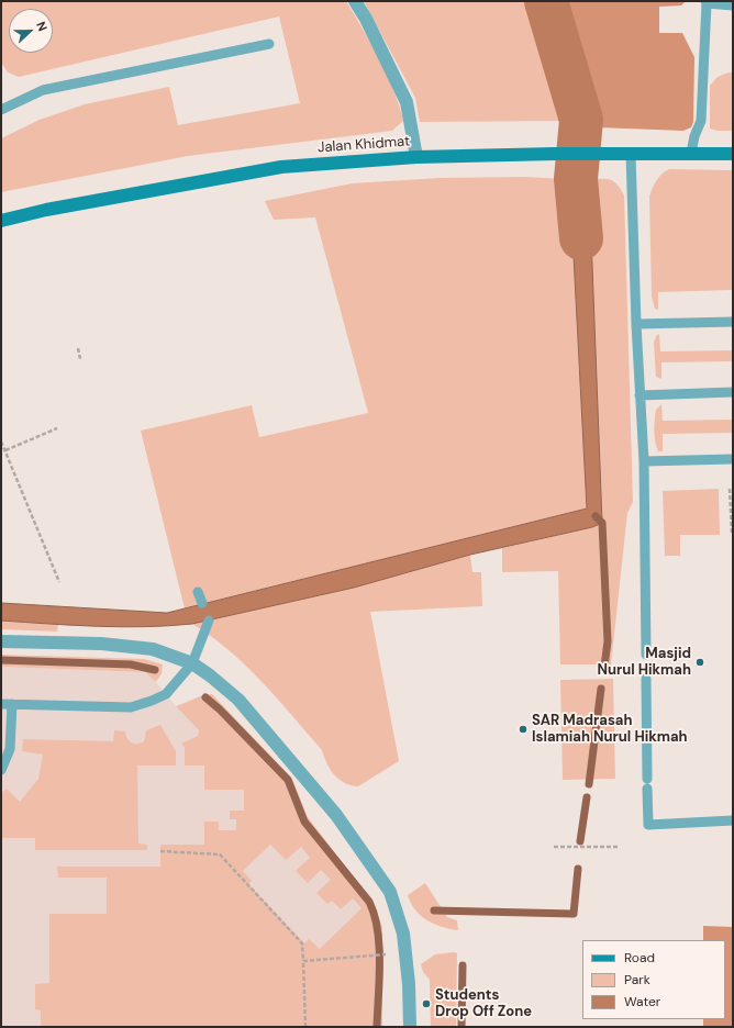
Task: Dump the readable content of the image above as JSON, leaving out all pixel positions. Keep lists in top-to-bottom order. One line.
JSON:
{"streets":{"street":["Jalan Khidmat"]},"places":["Masjid Nurul Hikmah","SAR Madrasah Islamiah Nurul Hikmah","Students Drop Off Zone"],"legend":["Road","Park","Water"],"north":"right"}
